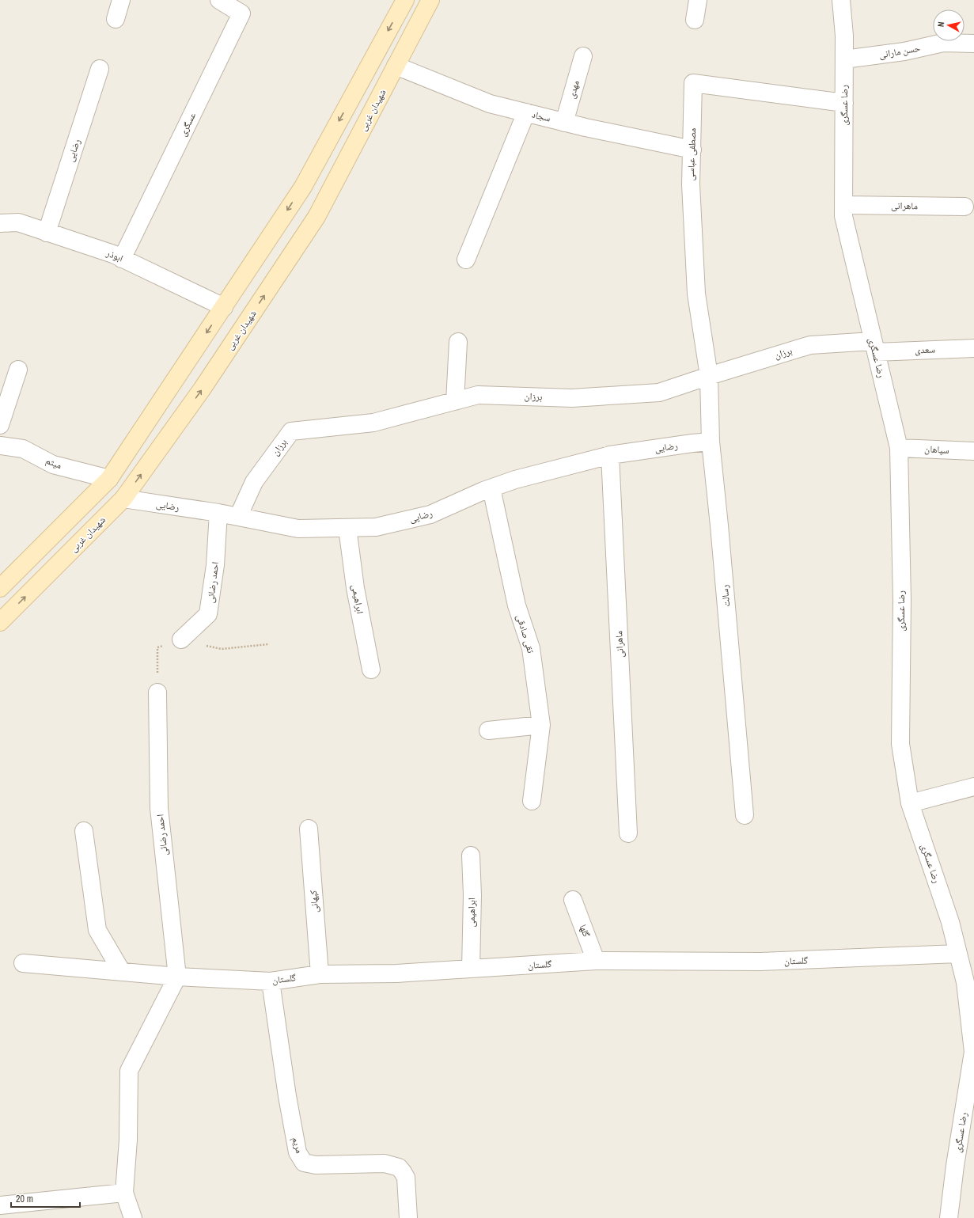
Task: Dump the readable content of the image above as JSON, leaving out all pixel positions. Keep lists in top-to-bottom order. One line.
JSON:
{"streets":{"main road":["شهیدان غربی"],"street":["حسن مارانی","مهدی","رضا عسگری","سجاد","عسگری","رضایی","مصطفی عباسی","ماهرانی","ابوذر","سعدی","برزان","سپاهان","میثم","احمد رضائی","رسالت","ابراهیمی","تقی صادقی","کیهانی","گلها","گلستان","مریم"]},"crossings":[["حسن مارانی","رضا عسگری"],["مهدی","سجاد"],["رضا عسگری","مصطفی عباسی"],["رضا عسگری","ماهرانی"],["رضا عسگری","سعدی"],["رضا عسگری","برزان"],["رضا عسگری","سپاهان"],["رضا عسگری","گلستان"],["شهیدان غربی","سجاد"],["شهیدان غربی","رضایی"],["سجاد","مصطفی عباسی"],["عسگری","ابوذر"],["رضایی","ماهرانی"],["رضایی","ابوذر"],["رضایی","برزان"],["رضایی","احمد رضائی"],["رضایی","رسالت"],["رضایی","ابراهیمی"],["رضایی","تقی صادقی"],["مصطفی عباسی","برزان"],["مصطفی عباسی","رسالت"],["سعدی","برزان"],["برزان","رسالت"],["احمد رضائی","گلستان"],["ابراهیمی","گلستان"],["کیهانی","گلستان"],["گلها","گلستان"],["گلستان","مریم"]],"scale_bar":"20 m","north":"left"}
